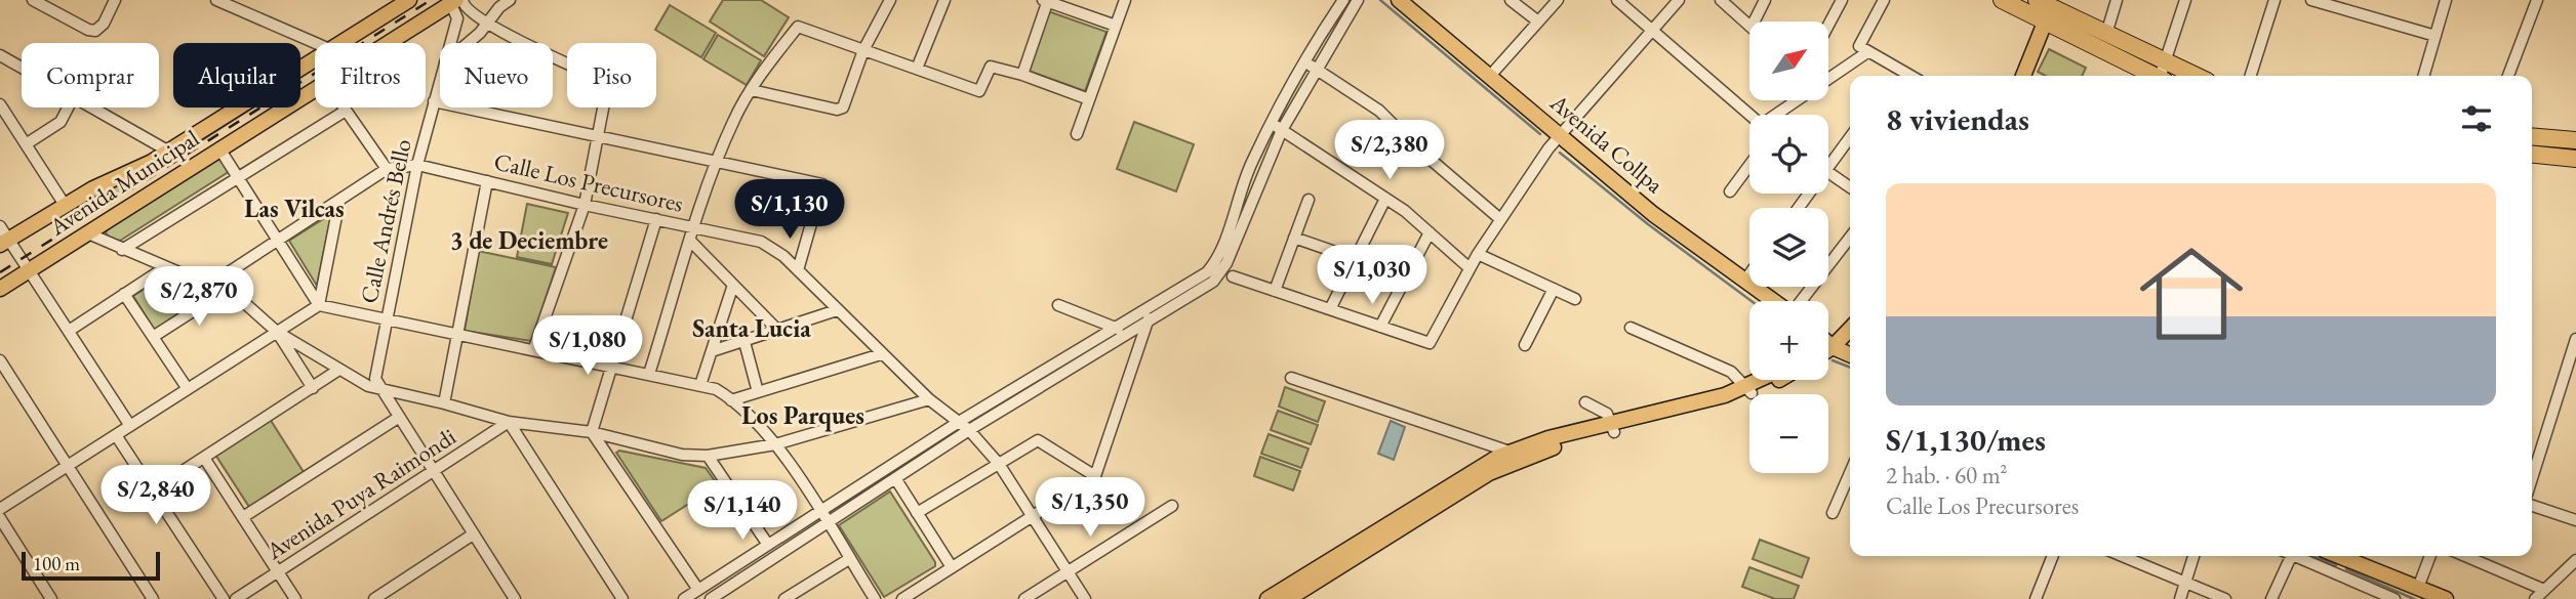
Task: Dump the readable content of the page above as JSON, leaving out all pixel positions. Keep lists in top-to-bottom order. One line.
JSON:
{"streets":{"main road":["Avenida Collpa","Avenida Municipal"],"street":["Calle Los Precursores","Calle Andrés Bello","Avenida Puya Raimondi"]},"crossings":[["Avenida Municipal","Calle Andrés Bello"],["Calle Los Precursores","Calle Andrés Bello"]],"districts":["Las Vilcas","3 de Deciembre","Santa Lucia","Los Parques"],"scale_bar":"100 m","north":"top right","page":{"map_buttons":["+","−"],"chip":["Comprar","Alquilar","Filtros","Nuevo","Piso"],"heading":"8 viviendas","price":["S/2,380","S/1,130","S/1,030","S/2,870","S/1,080","S/2,840","S/1,350","S/1,140"],"list":[{"name":"S/1,130/mes","note":"2 hab. · 60 m² · Calle Los Precursores"}],"scale":"100 m"}}
